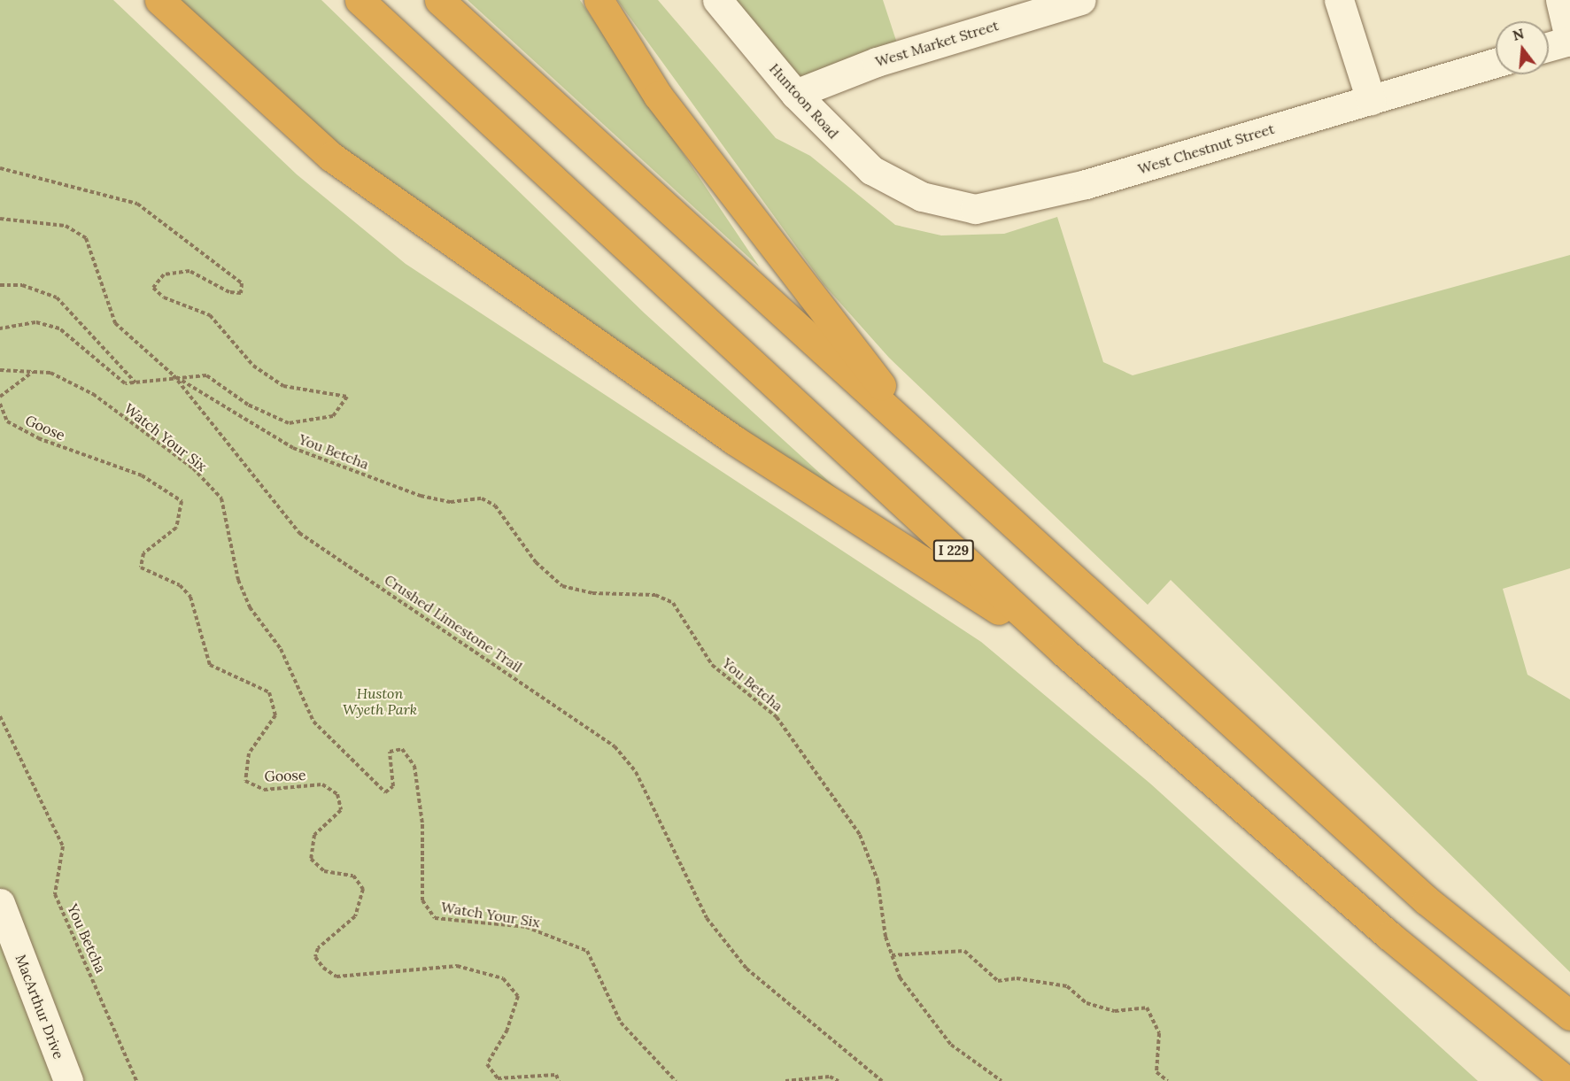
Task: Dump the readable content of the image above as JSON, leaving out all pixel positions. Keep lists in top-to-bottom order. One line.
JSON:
{"streets":{"highway":["I 229"],"street":["West Market Street","Huntoon Road","West Chestnut Street","MacArthur Drive"],"path":["Goose","Watch Your Six","You Betcha","Crushed Limestone Trail"]},"crossings":[["West Market Street","Huntoon Road"],["Huntoon Road","West Chestnut Street"],["Watch Your Six","You Betcha"],["Watch Your Six","Crushed Limestone Trail"],["You Betcha","Crushed Limestone Trail"]],"parks":["Huston Wyeth Park"],"north":"top"}
